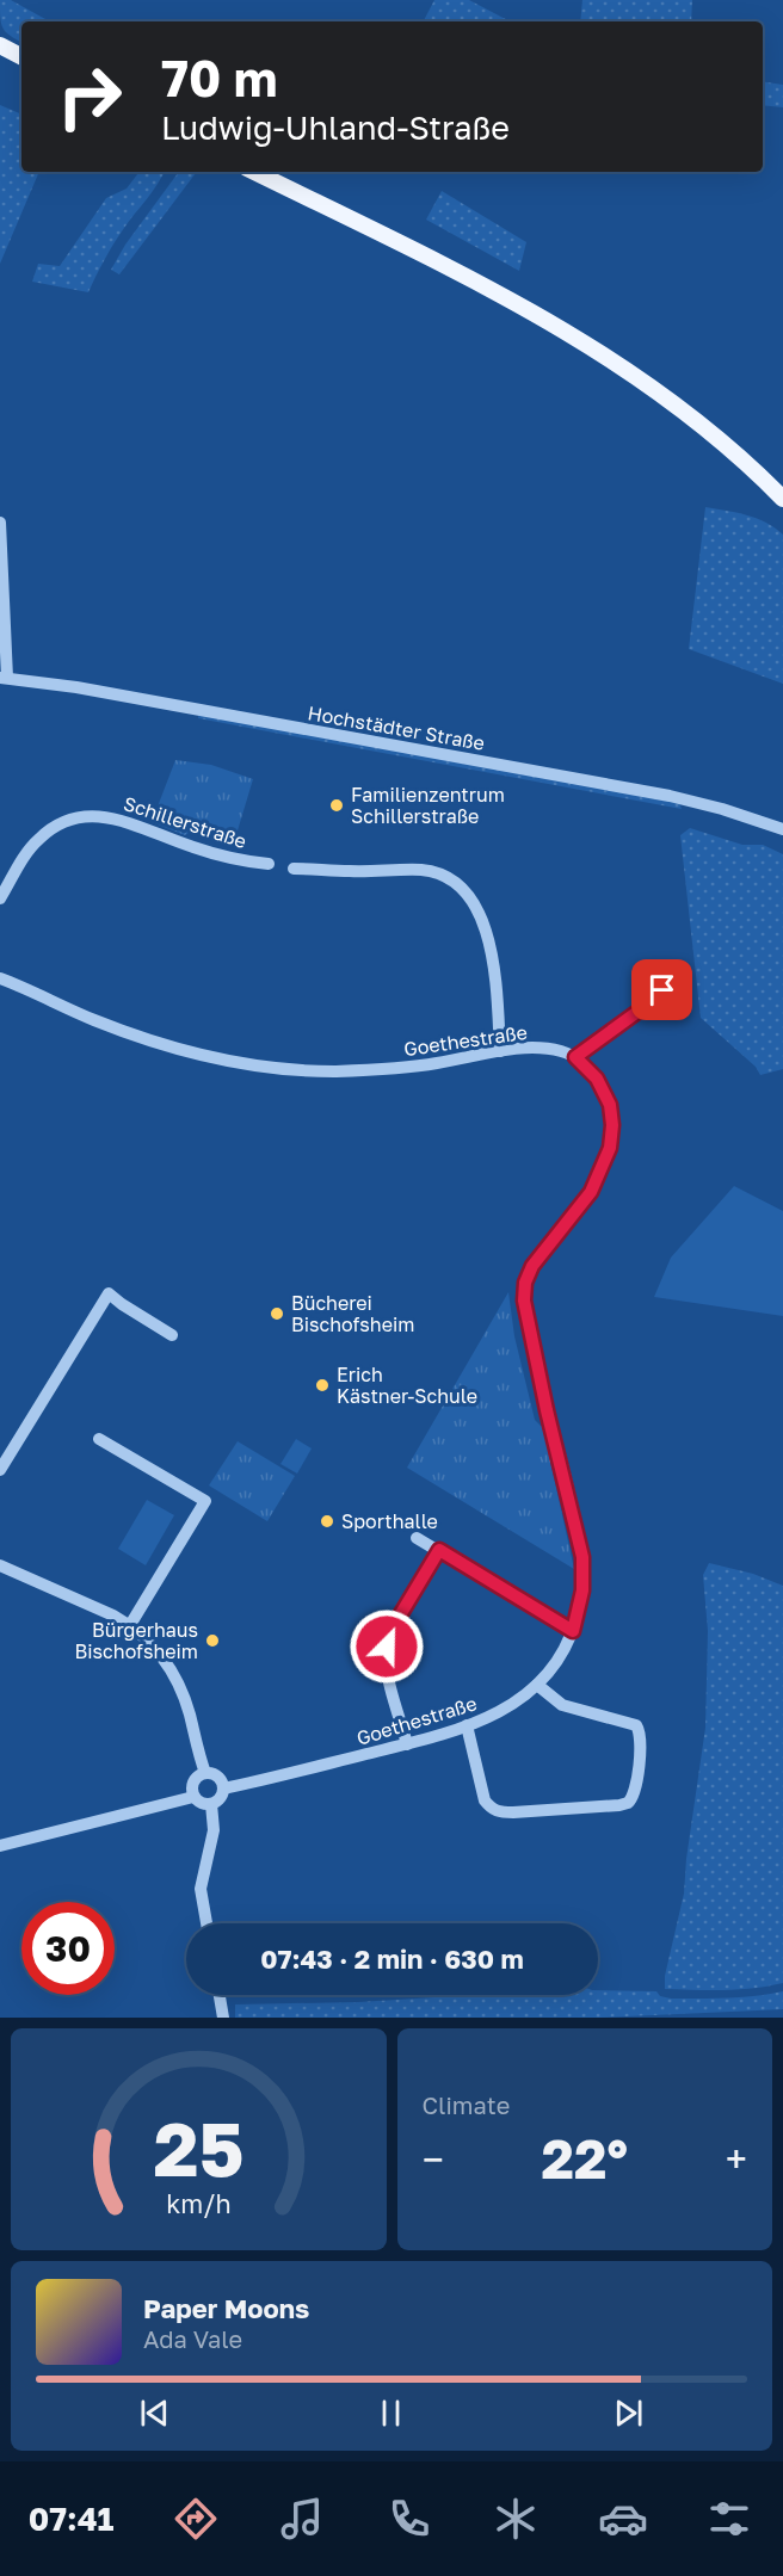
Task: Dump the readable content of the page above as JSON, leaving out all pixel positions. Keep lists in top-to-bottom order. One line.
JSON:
{"streets":{"street":["Hochstädter Straße","Schillerstraße","Goethestraße"]},"places":["Familienzentrum Schillerstraße","Bücherei Bischofsheim","Erich Kästner-Schule","Sporthalle","Bürgerhaus Bischofsheim"],"page":{"turn":["70 m","Ludwig-Uhland-Straße"],"limit":"30","trip":"07:43 · 2 min · 630 m","tile":"Climate","heat":["−","22°","+"],"song":["Paper Moons","Ada Vale"],"tabs":"07:41","gauge":["25","km/h"]}}
